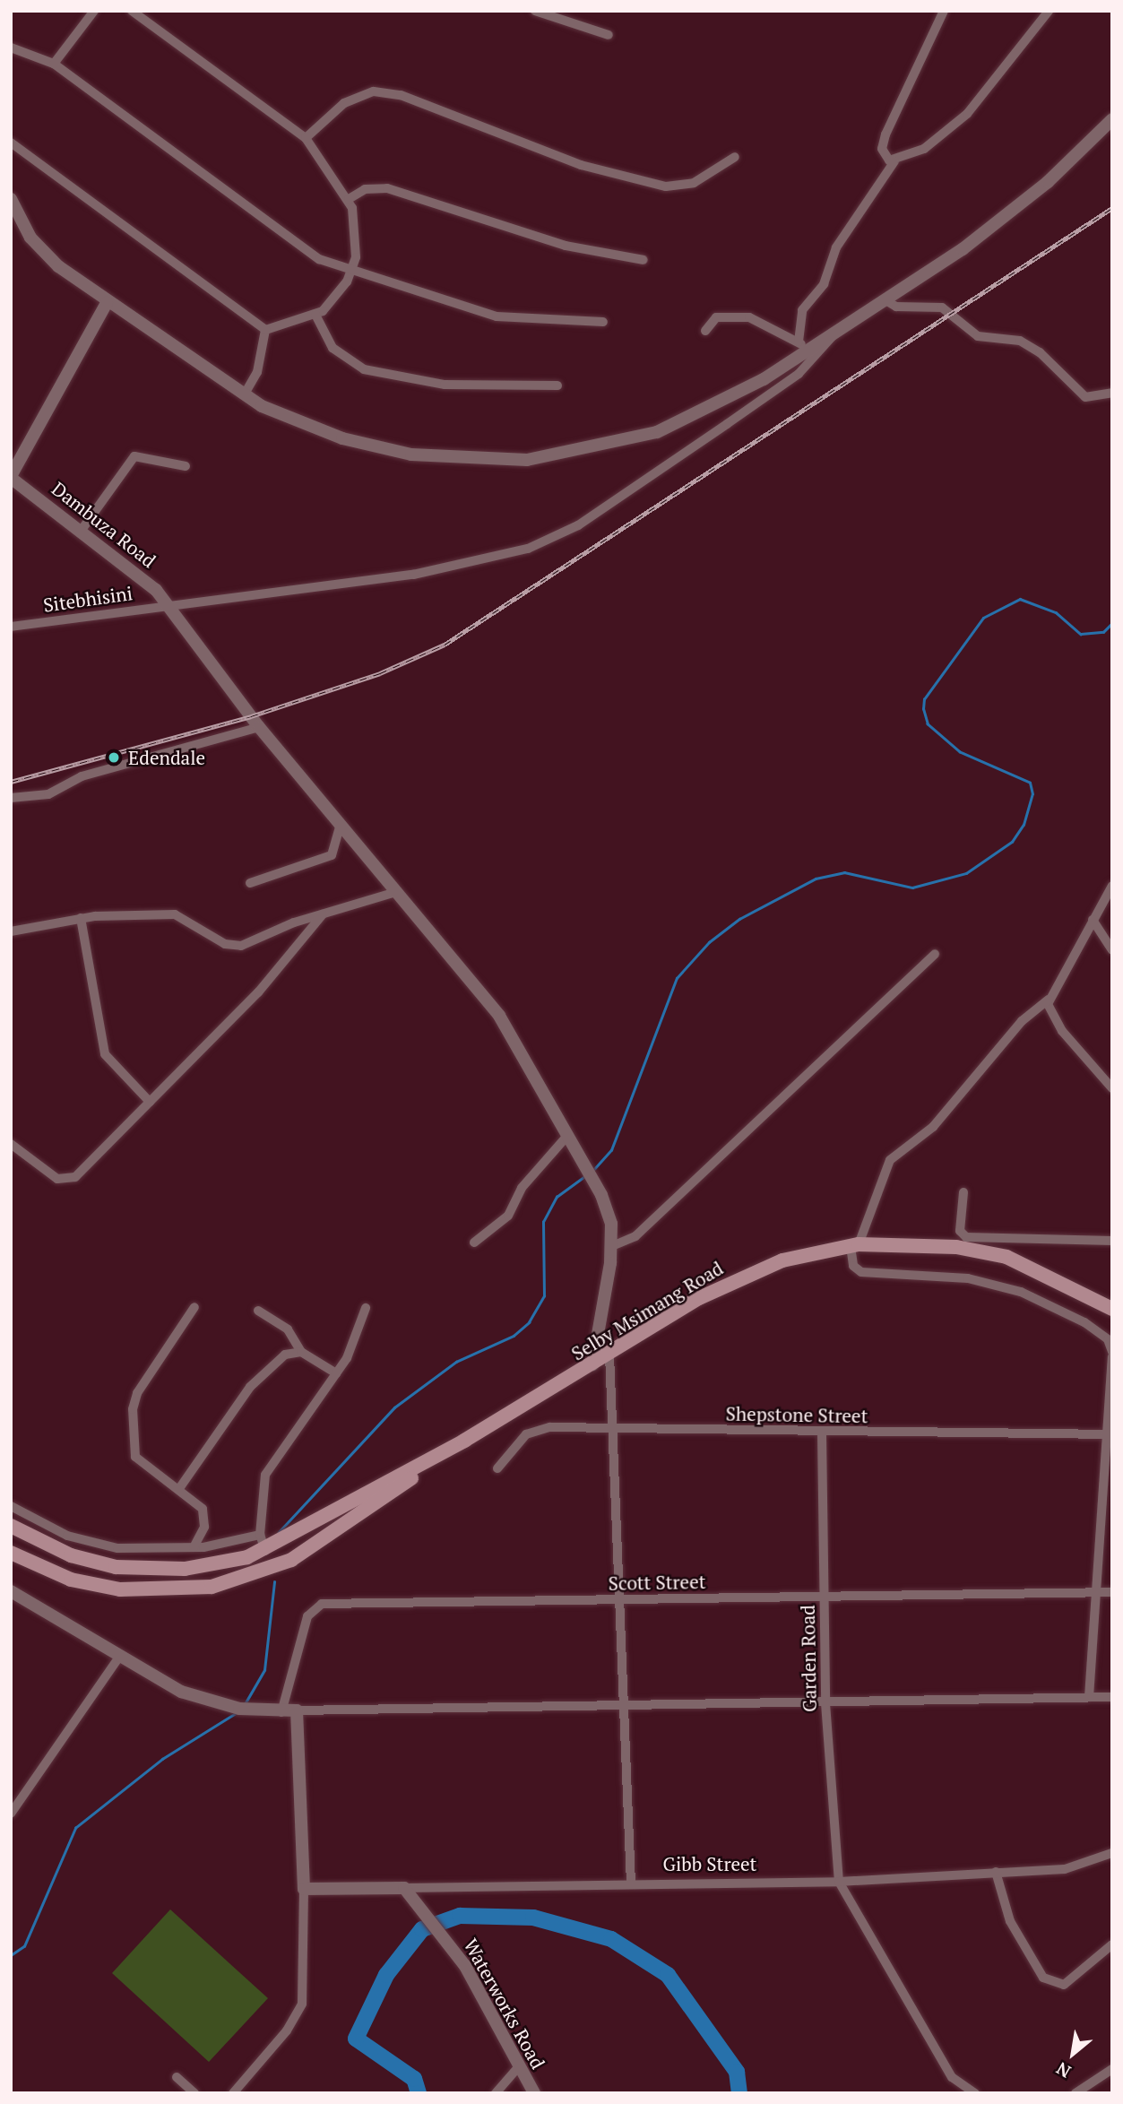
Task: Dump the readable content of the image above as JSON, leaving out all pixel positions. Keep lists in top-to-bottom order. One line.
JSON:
{"streets":{"main road":["Selby Msimang Road"],"street":["Dambuza Road","Sitebhisini","Shepstone Street","Scott Street","Garden Road","Gibb Street","Waterworks Road"]},"crossings":[["Dambuza Road","Sitebhisini"],["Shepstone Street","Garden Road"],["Scott Street","Garden Road"],["Garden Road","Gibb Street"],["Gibb Street","Waterworks Road"]],"places":["Edendale"],"north":"bottom left"}
